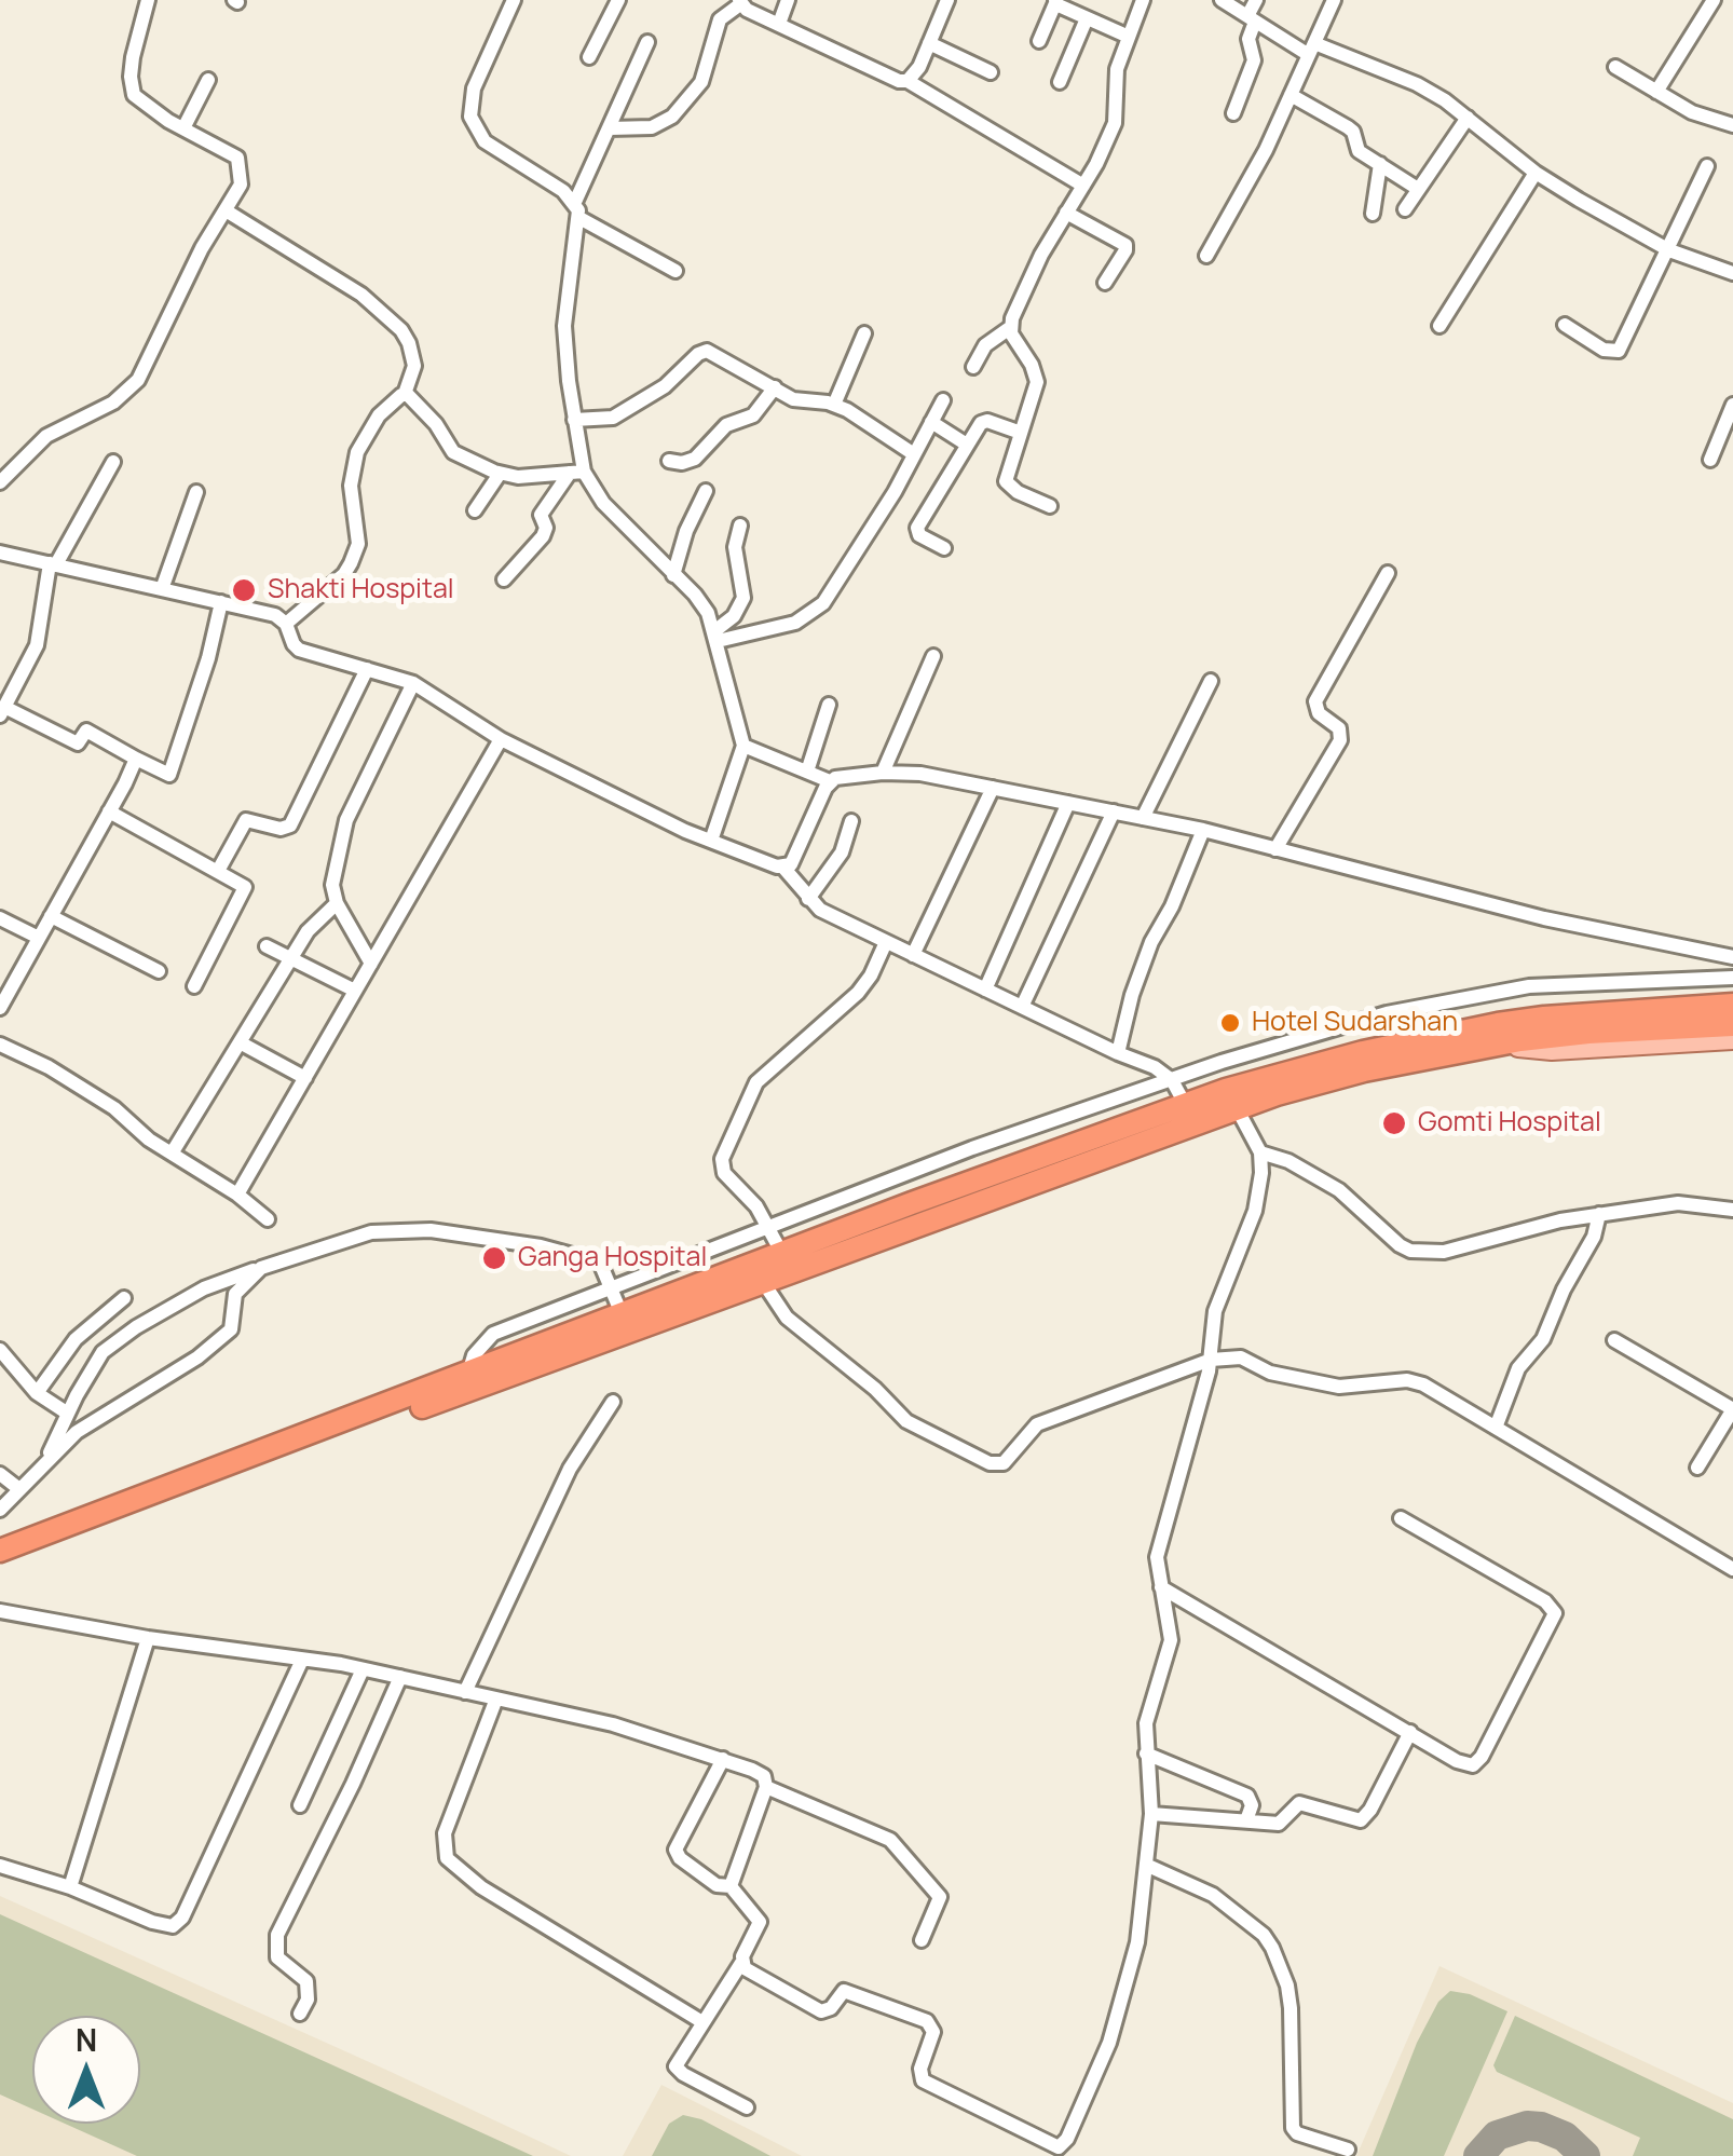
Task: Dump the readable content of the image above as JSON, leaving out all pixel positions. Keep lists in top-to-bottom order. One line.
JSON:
{"places":["Shakti Hospital","Hotel Sudarshan","Gomti Hospital","Ganga Hospital"],"north":"top"}
